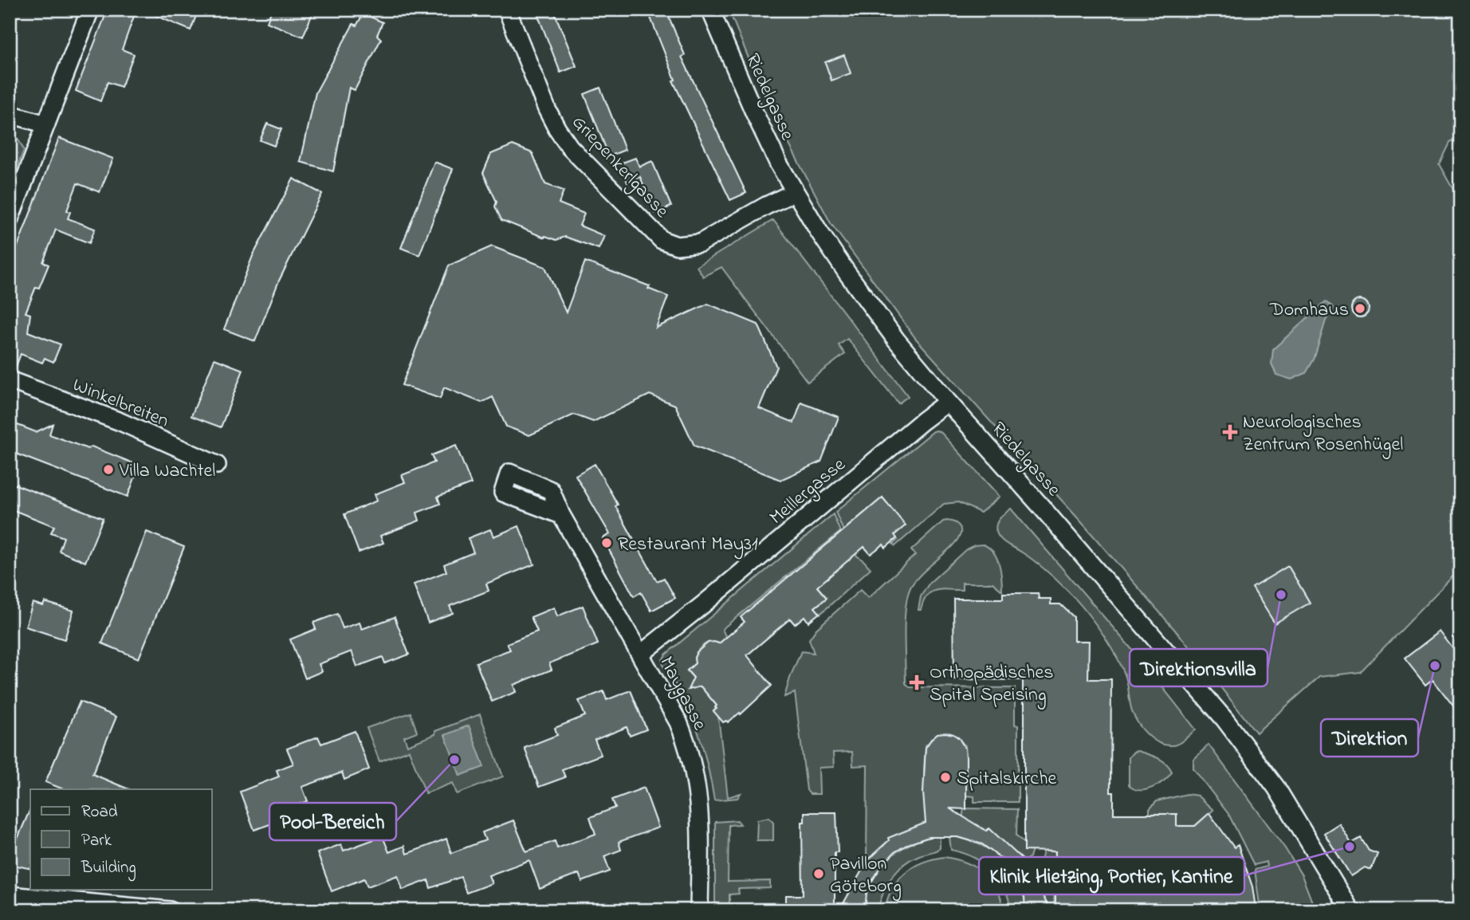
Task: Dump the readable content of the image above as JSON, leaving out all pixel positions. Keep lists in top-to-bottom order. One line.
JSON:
{"streets":{"street":["Riedelgasse","Griepenkerlgasse","Winkelbreiten","Meillergasse","Maygasse"]},"crossings":[["Riedelgasse","Griepenkerlgasse"],["Riedelgasse","Meillergasse"],["Meillergasse","Maygasse"]],"places":{"other":["Domhaus","Villa Wachtel","Restaurant May31","Direktionsvilla","Direktion","Pool-Bereich","Spitalskirche","Klinik Hietzing, Portier, Kantine","Pavillon Göteborg"],"health":["Neurologisches Zentrum Rosenhügel","Orthopädisches Spital Speising"]},"legend":["Road","Park","Building"]}
